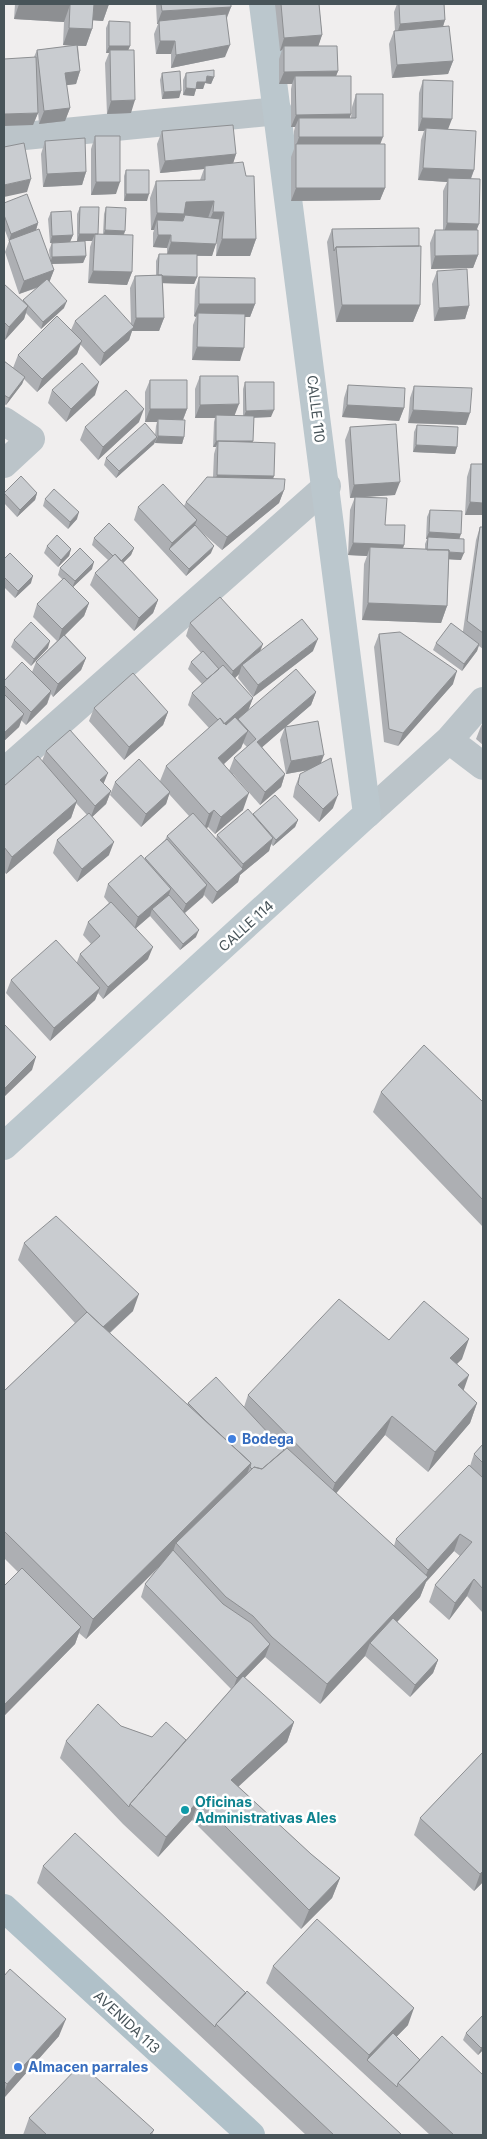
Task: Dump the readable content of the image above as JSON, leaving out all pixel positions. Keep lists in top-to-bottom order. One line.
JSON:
{"streets":{"main road":["AVENIDA 113"],"street":["CALLE 110","CALLE 114"]},"crossings":[["CALLE 110","CALLE 114"]],"places":["Bodega","Oficinas Administrativas Ales","Almacen parrales"]}
